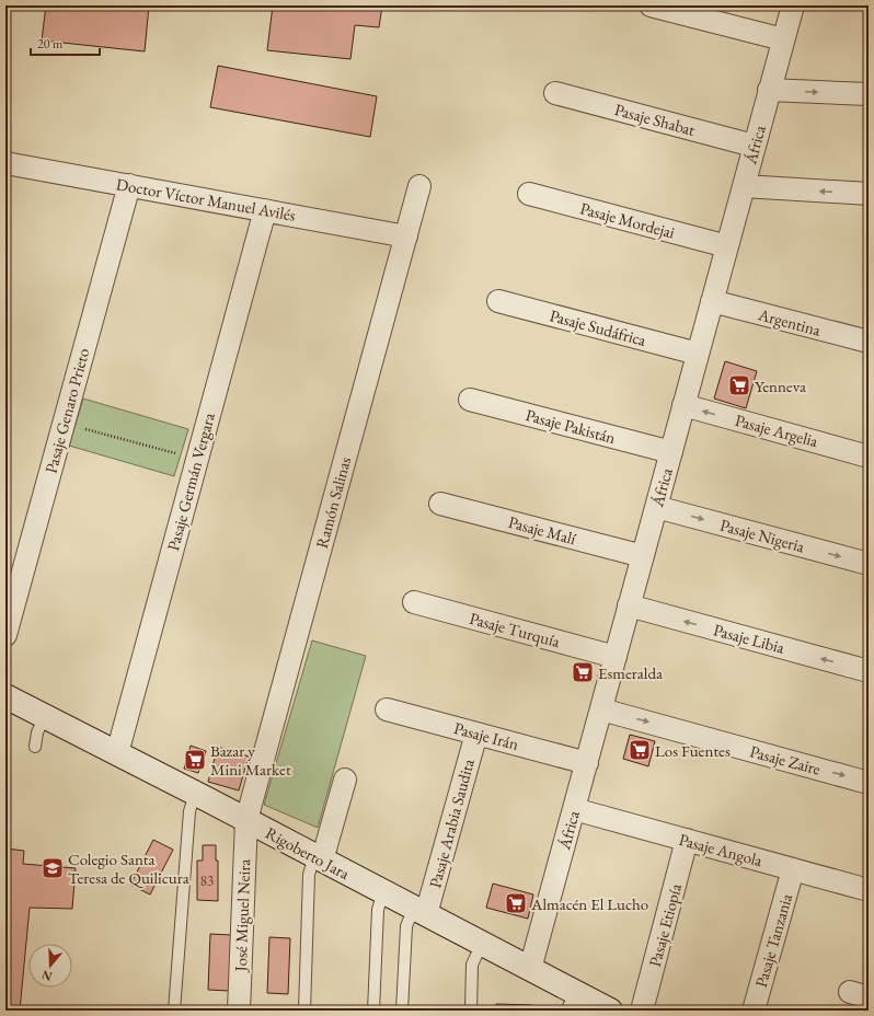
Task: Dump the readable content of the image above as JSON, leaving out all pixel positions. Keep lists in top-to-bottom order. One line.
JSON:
{"streets":{"street":["Pasaje Shabat","África","Doctor Víctor Manuel Avilés","Pasaje Mordejai","Argentina","Pasaje Sudáfrica","Pasaje Genaro Prieto","Pasaje Pakistán","Pasaje Argelia","Pasaje Germán Vergara","Ramón Salinas","Pasaje Malí","Pasaje Nigeria","Pasaje Turquía","Pasaje Libia","Pasaje Irán","Pasaje Zaire","Pasaje Arabia Saudita","Pasaje Angola","Rigoberto Jara","José Miguel Neira","Pasaje Etiopía","Pasaje Tanzania"]},"crossings":[["Pasaje Shabat","África"],["África","Pasaje Mordejai"],["África","Argentina"],["África","Pasaje Sudáfrica"],["África","Pasaje Pakistán"],["África","Pasaje Argelia"],["África","Pasaje Malí"],["África","Pasaje Nigeria"],["África","Pasaje Turquía"],["África","Pasaje Libia"],["África","Pasaje Irán"],["África","Pasaje Zaire"],["África","Pasaje Angola"],["África","Rigoberto Jara"],["Doctor Víctor Manuel Avilés","Pasaje Genaro Prieto"],["Doctor Víctor Manuel Avilés","Pasaje Germán Vergara"],["Doctor Víctor Manuel Avilés","Ramón Salinas"],["Pasaje Germán Vergara","Rigoberto Jara"],["Ramón Salinas","Rigoberto Jara"],["Ramón Salinas","José Miguel Neira"],["Pasaje Irán","Pasaje Arabia Saudita"],["Pasaje Arabia Saudita","Rigoberto Jara"],["Pasaje Angola","Pasaje Etiopía"],["Pasaje Angola","Pasaje Tanzania"],["Rigoberto Jara","José Miguel Neira"]],"one_way":["Pasaje Argelia","Pasaje Nigeria","Pasaje Libia","Pasaje Zaire"],"places":{"supermarket":["Yenneva","Esmeralda","Los Fuentes","Bazar y Mini Market","Almacén El Lucho"],"school or university":["Colegio Santa Teresa de Quilicura"]},"house_numbers":["83"],"scale_bar":"20 m","north":"bottom"}
